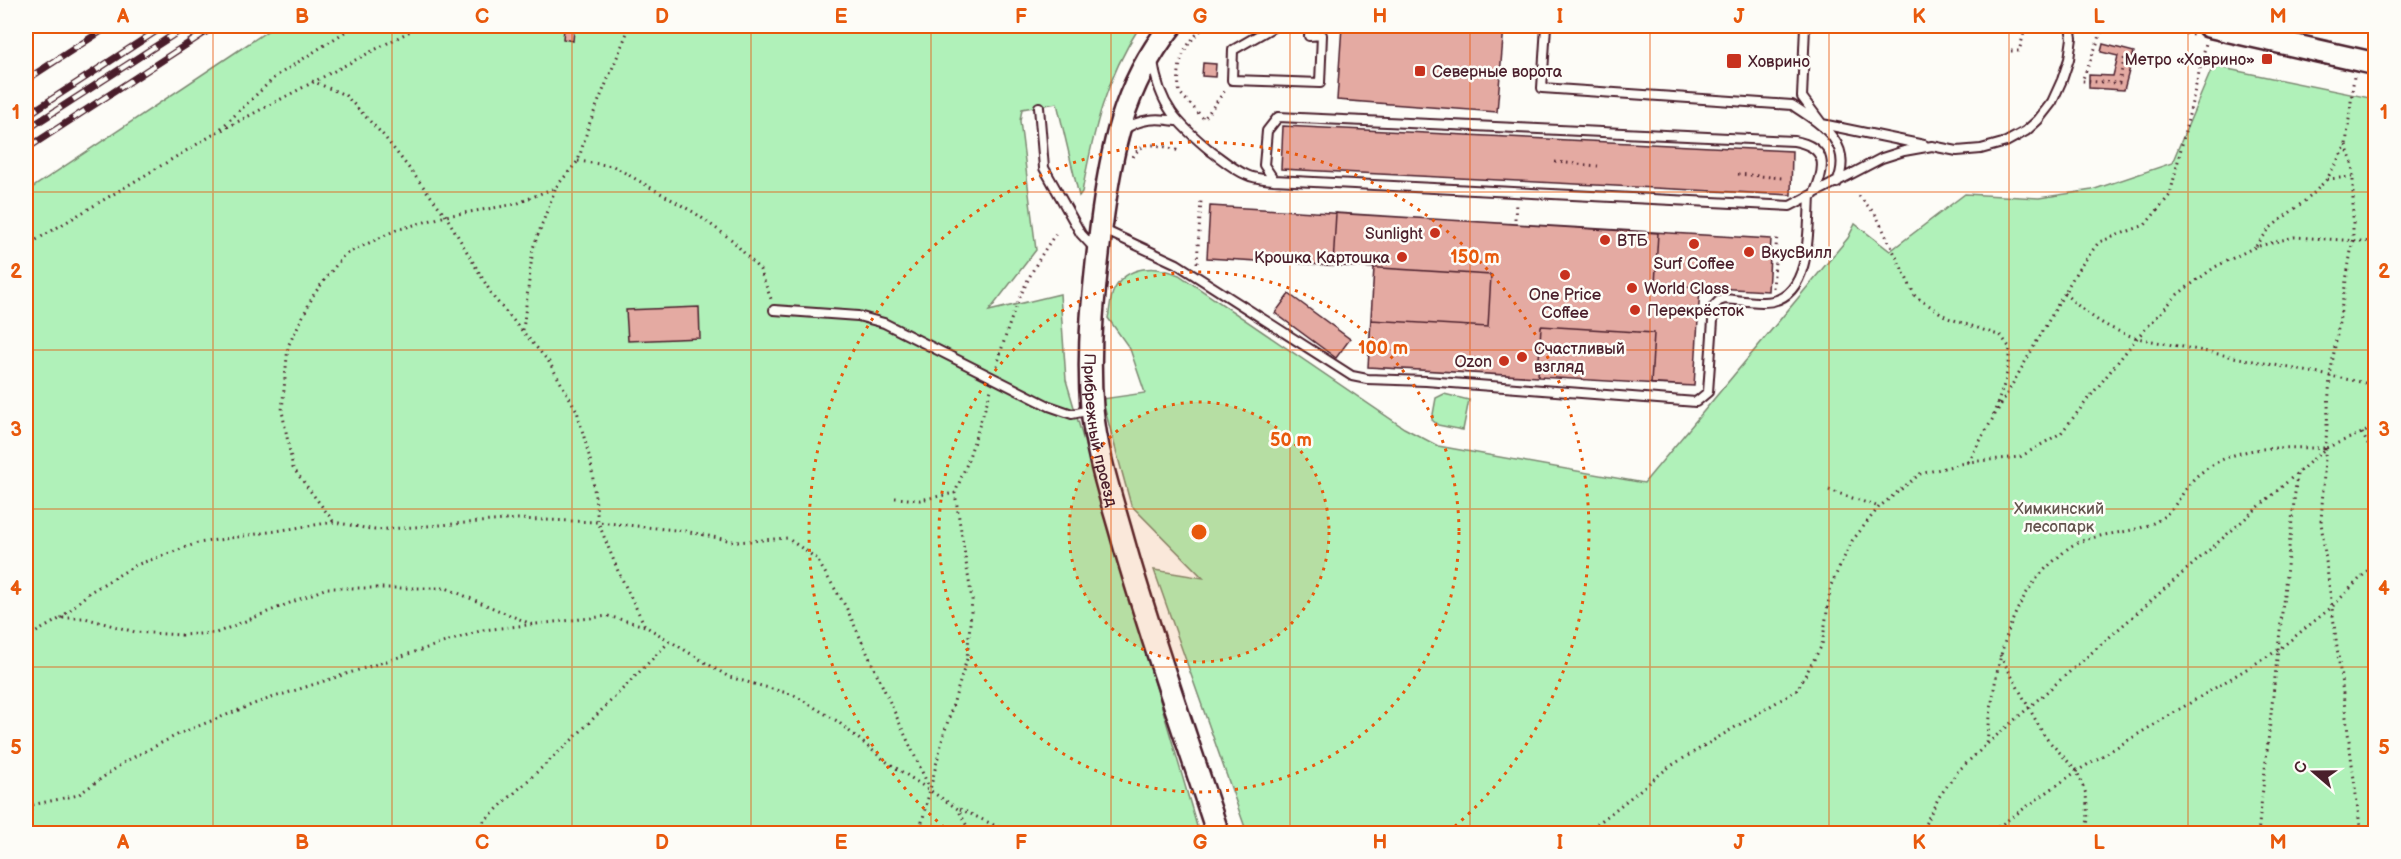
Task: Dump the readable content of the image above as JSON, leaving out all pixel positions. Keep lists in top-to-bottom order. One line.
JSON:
{"streets":{"street":["Прибрежный проезд"]},"parks":["Химкинский лесопарк"],"places":{"transit":["Метро «Ховрино»","Ховрино","Северные ворота"],"other":["Sunlight","ВТБ","Surf Coffee","ВкусВилл","Крошка Картошка","One Price Coffee","World Class","Перекрёсток","Счастливый взгляд","Ozon"]},"north":"left","grid":{"columns":["A","B","C","D","E","F","G","H","I","J","K","L","M"],"rows":["1","2","3","4","5"]},"rings":["150 m","100 m","50 m"]}
